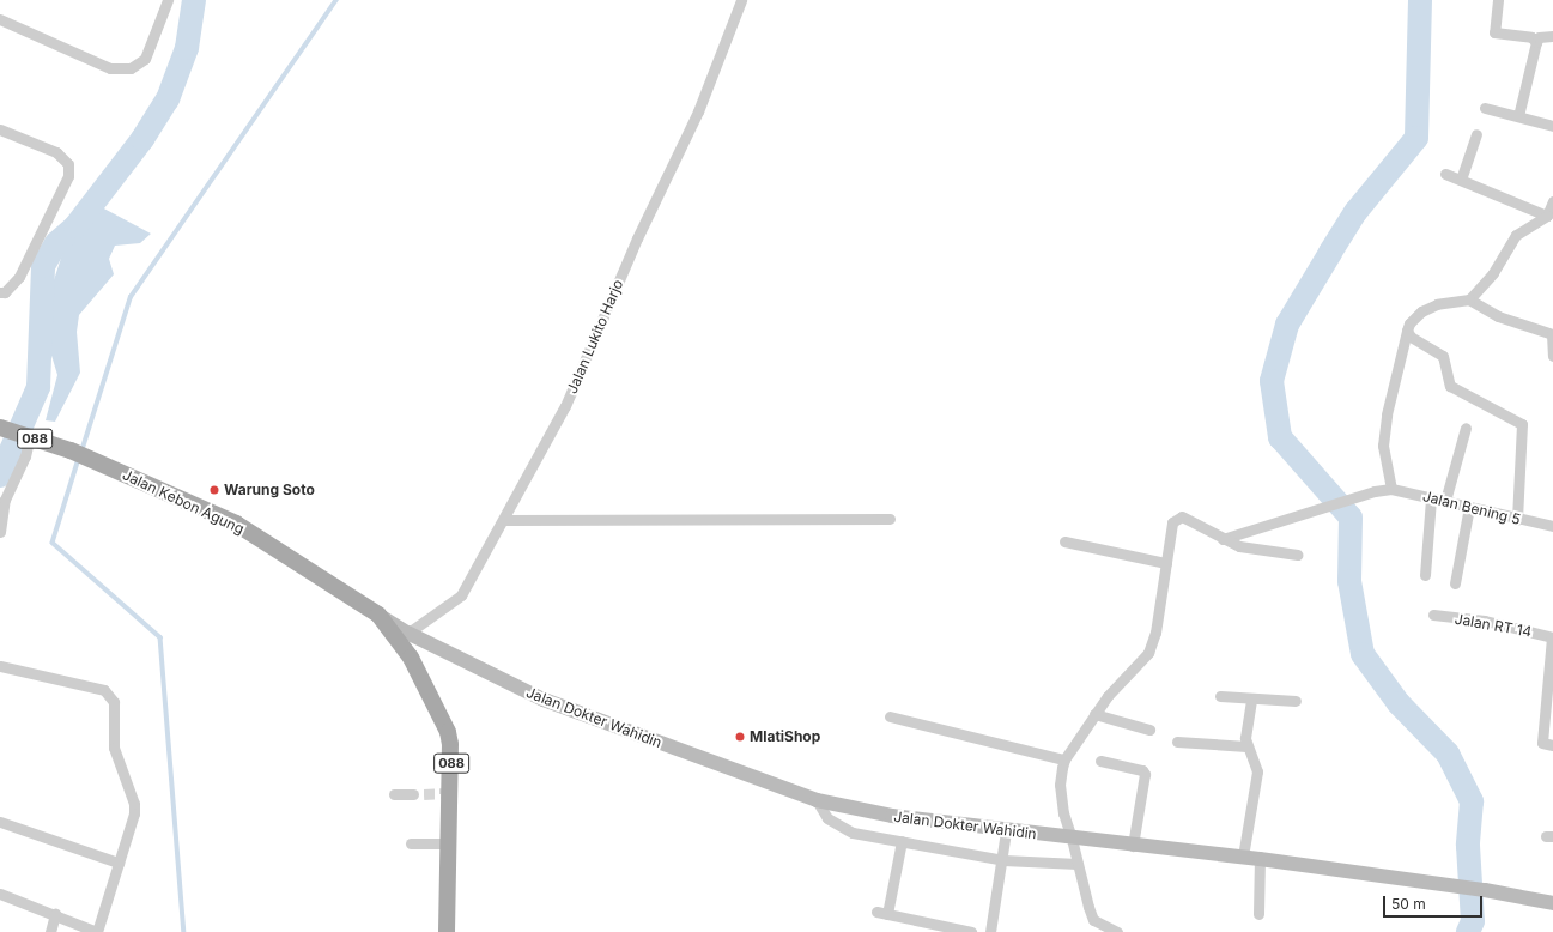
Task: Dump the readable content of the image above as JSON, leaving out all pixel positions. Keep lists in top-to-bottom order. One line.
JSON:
{"streets":{"main road":["088","Jalan Kebon Agung","Jalan Dokter Wahidin"],"street":["Jalan Lukito Harjo","Jalan Bening 5","Jalan RT 14"]},"crossings":[["Jalan Lukito Harjo","Jalan Kebon Agung"],["Jalan Lukito Harjo","Jalan Dokter Wahidin"],["Jalan Kebon Agung","Jalan Dokter Wahidin"]],"places":["Warung Soto","MlatiShop"],"scale_bar":"50 m"}
